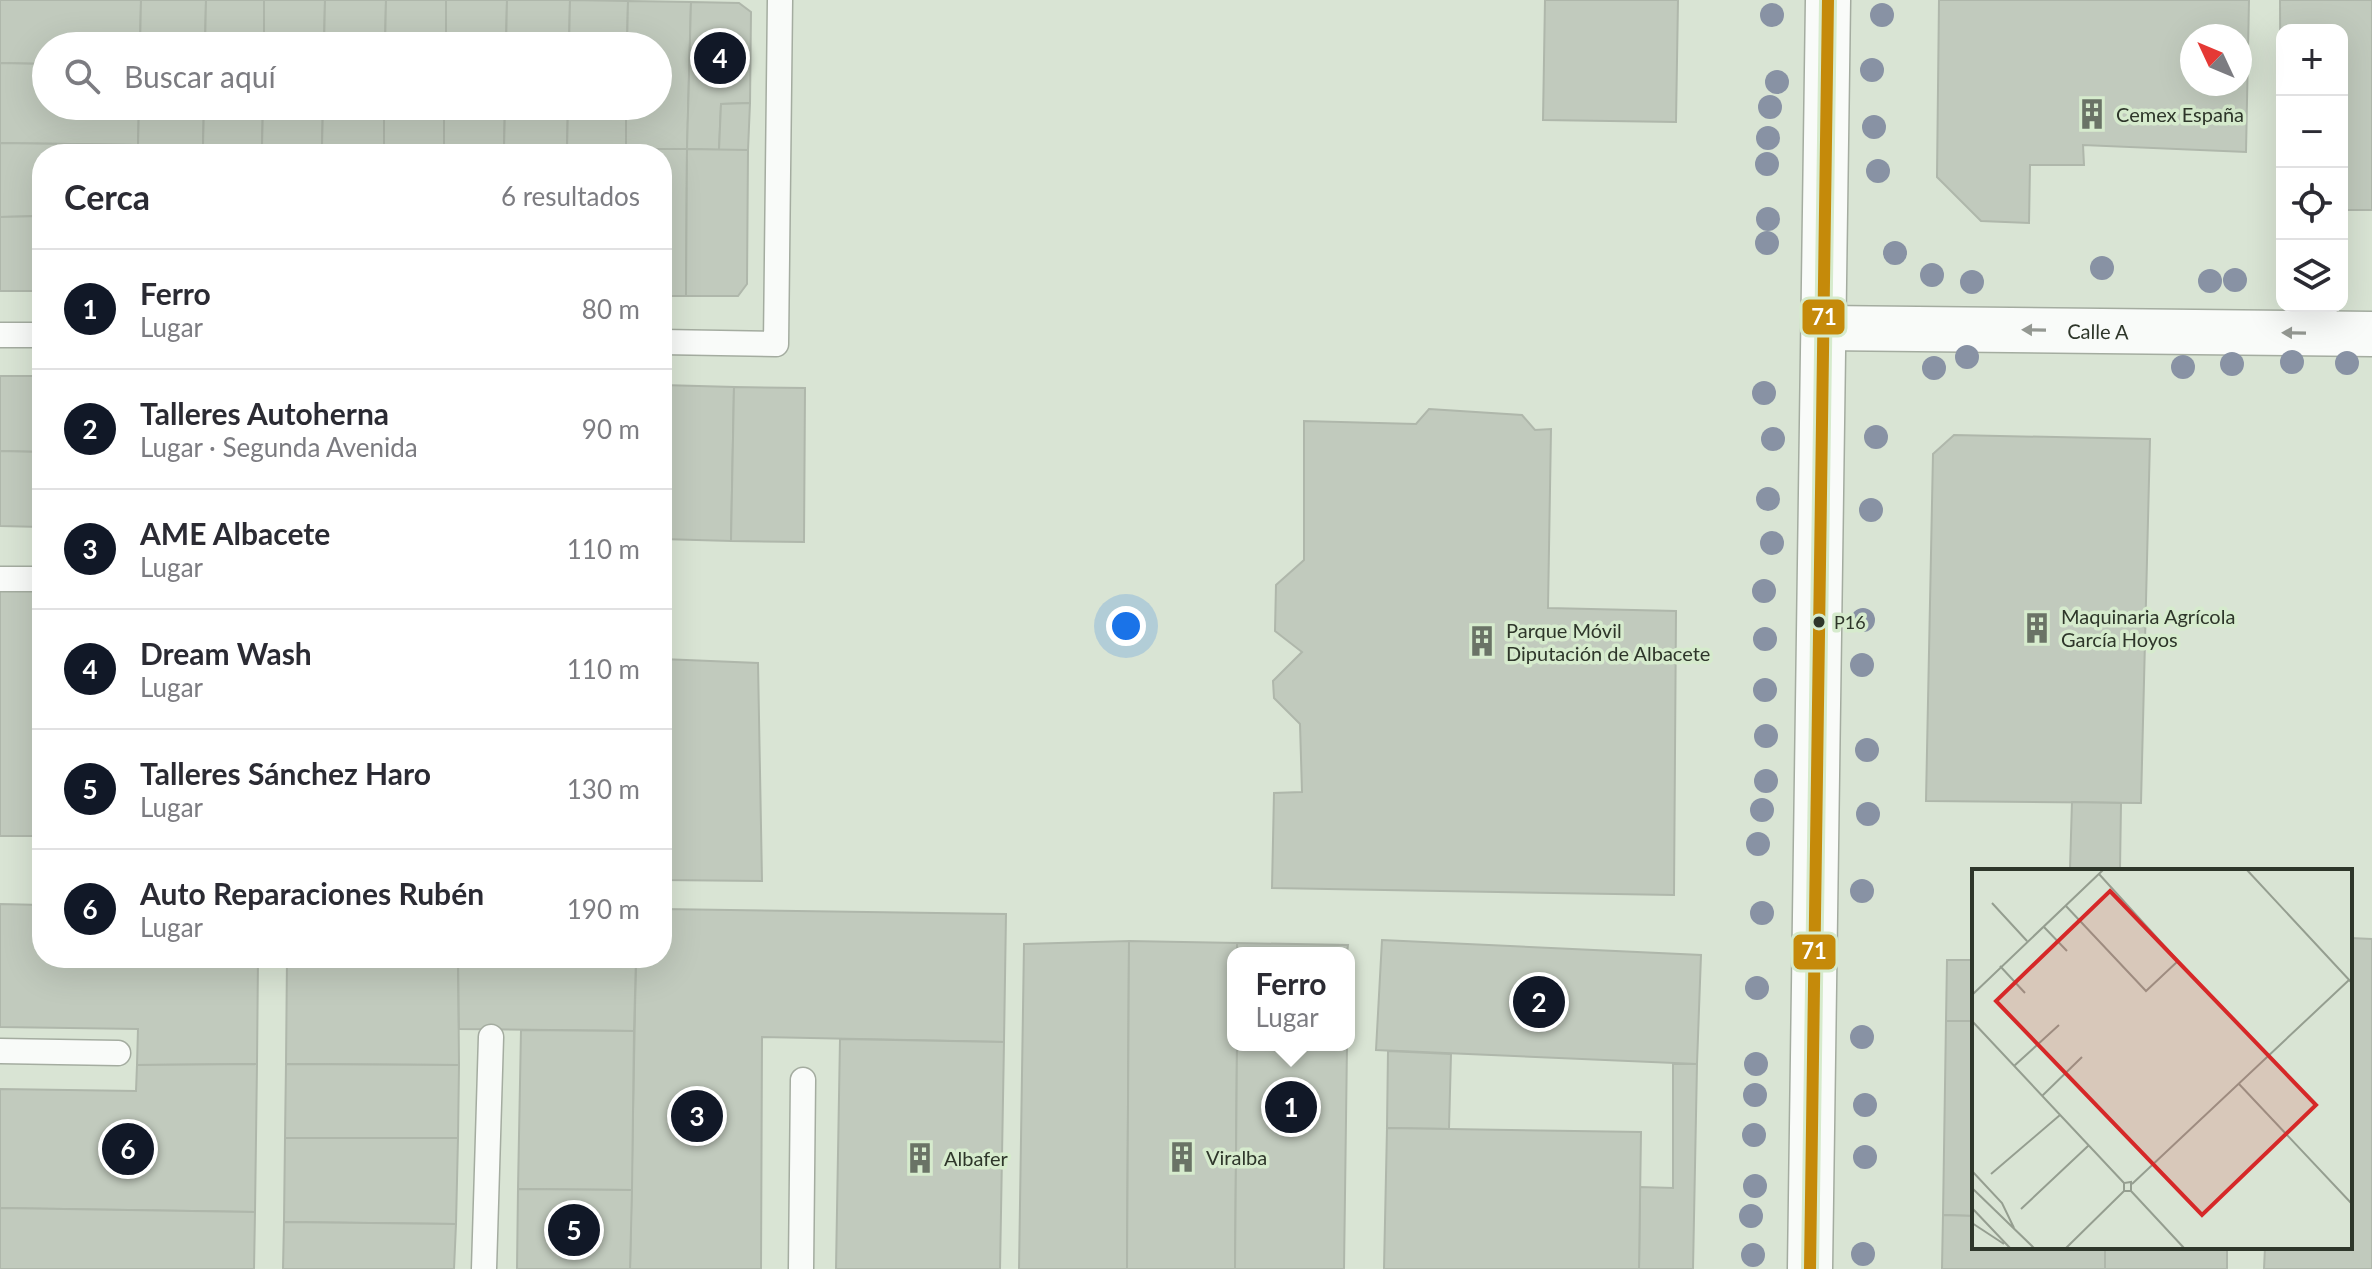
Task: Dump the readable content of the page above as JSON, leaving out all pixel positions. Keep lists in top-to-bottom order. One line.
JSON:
{"streets":{"street":["Calle A"]},"one_way":["Calle A"],"places":{"building":["Cemex España","Maquinaria Agrícola García Hoyos","Parque Móvil Diputación de Albacete","Viralba","Albafer"],"other":["P16"]},"lines":["transit line 71"],"north":"top left","page":{"map_buttons":["+","−"],"pins":["4","2","1","3","6","5"],"search":"Buscar aquí","heading":["Cerca","6 resultados"],"list":[{"mark":"1","name":"Ferro","note":"Lugar","value":"80 m"},{"mark":"2","name":"Talleres Autoherna","note":"Lugar · Segunda Avenida","value":"90 m"},{"mark":"3","name":"AME Albacete","note":"Lugar","value":"110 m"},{"mark":"4","name":"Dream Wash","note":"Lugar","value":"110 m"},{"mark":"5","name":"Talleres Sánchez Haro","note":"Lugar","value":"130 m"},{"mark":"6","name":"Auto Reparaciones Rubén","note":"Lugar","value":"190 m"}],"popup":["Ferro","Lugar"]}}
